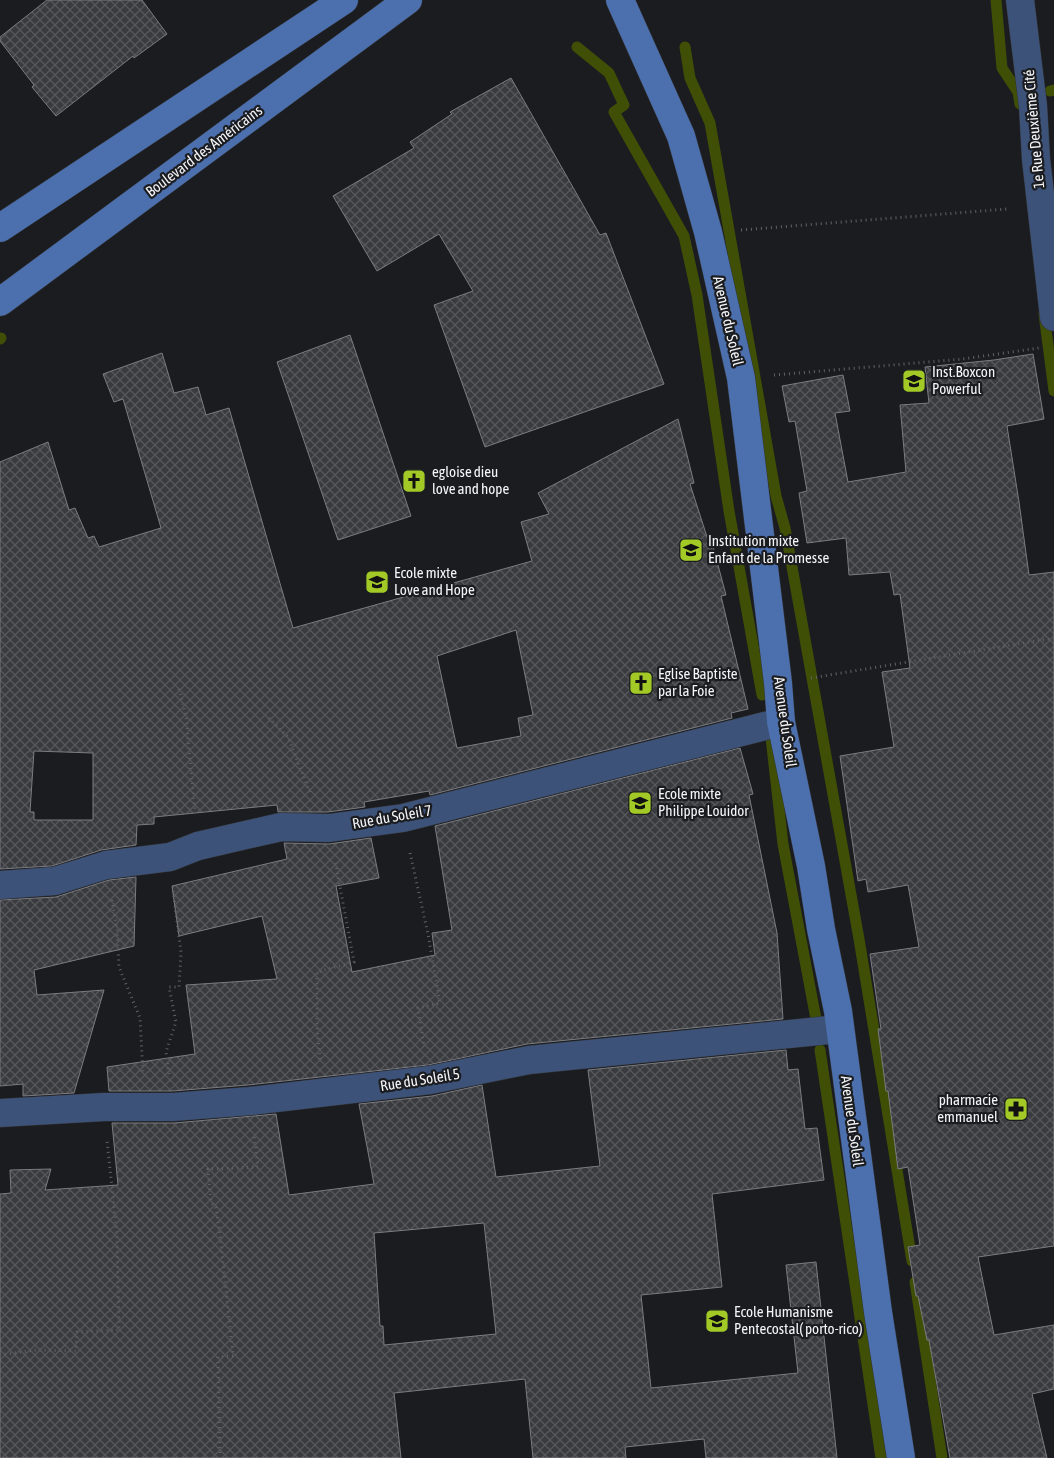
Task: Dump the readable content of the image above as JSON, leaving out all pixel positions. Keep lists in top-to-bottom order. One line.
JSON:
{"streets":{"main road":["Boulevard des Américains","Avenue du Soleil"],"street":["1e Rue Deuxième Cité","Rue du Soleil 7","Rue du Soleil 5"]},"crossings":[["Avenue du Soleil","Rue du Soleil 7"],["Avenue du Soleil","Rue du Soleil 5"]],"places":{"school or university":["Inst.Boxcon Powerful","Institution mixte Enfant de la Promesse","Ecole mixte Love and Hope","Ecole mixte Philippe Louidor","Ecole Humanisme Pentecostal( porto-rico)"],"church":["egloise dieu love and hope","Eglise Baptiste par la Foie"],"pharmacy":["pharmacie emmanuel"]}}
